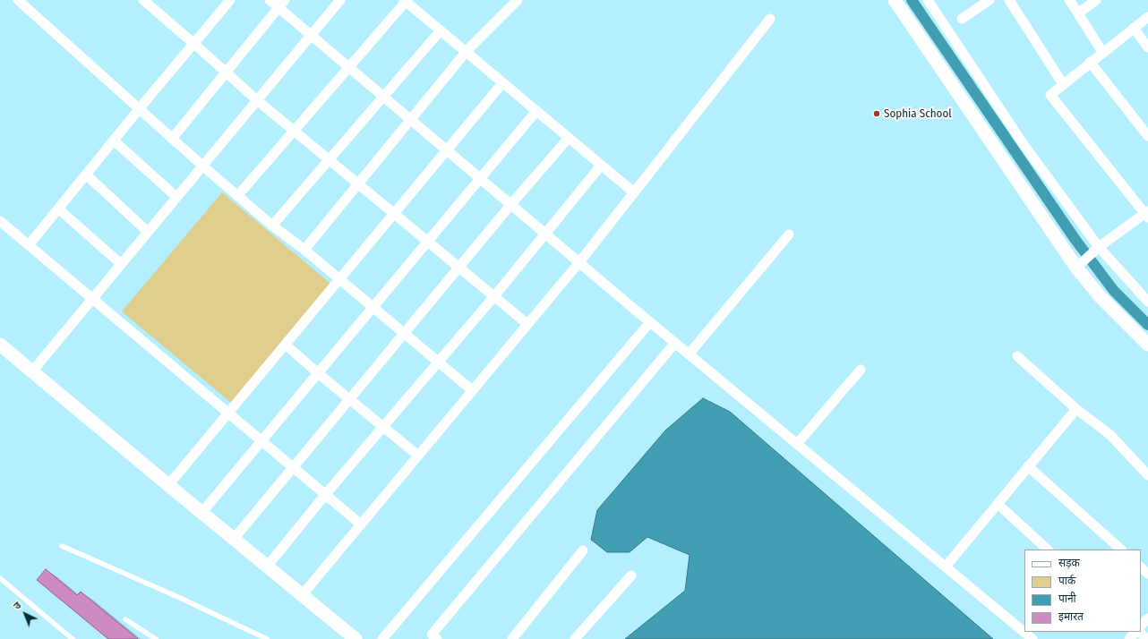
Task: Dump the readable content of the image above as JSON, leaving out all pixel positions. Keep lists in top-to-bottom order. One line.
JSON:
{"places":["Sophia School"],"legend":["सड़क","पार्क","पानी","इमारत"],"north":"top left"}
